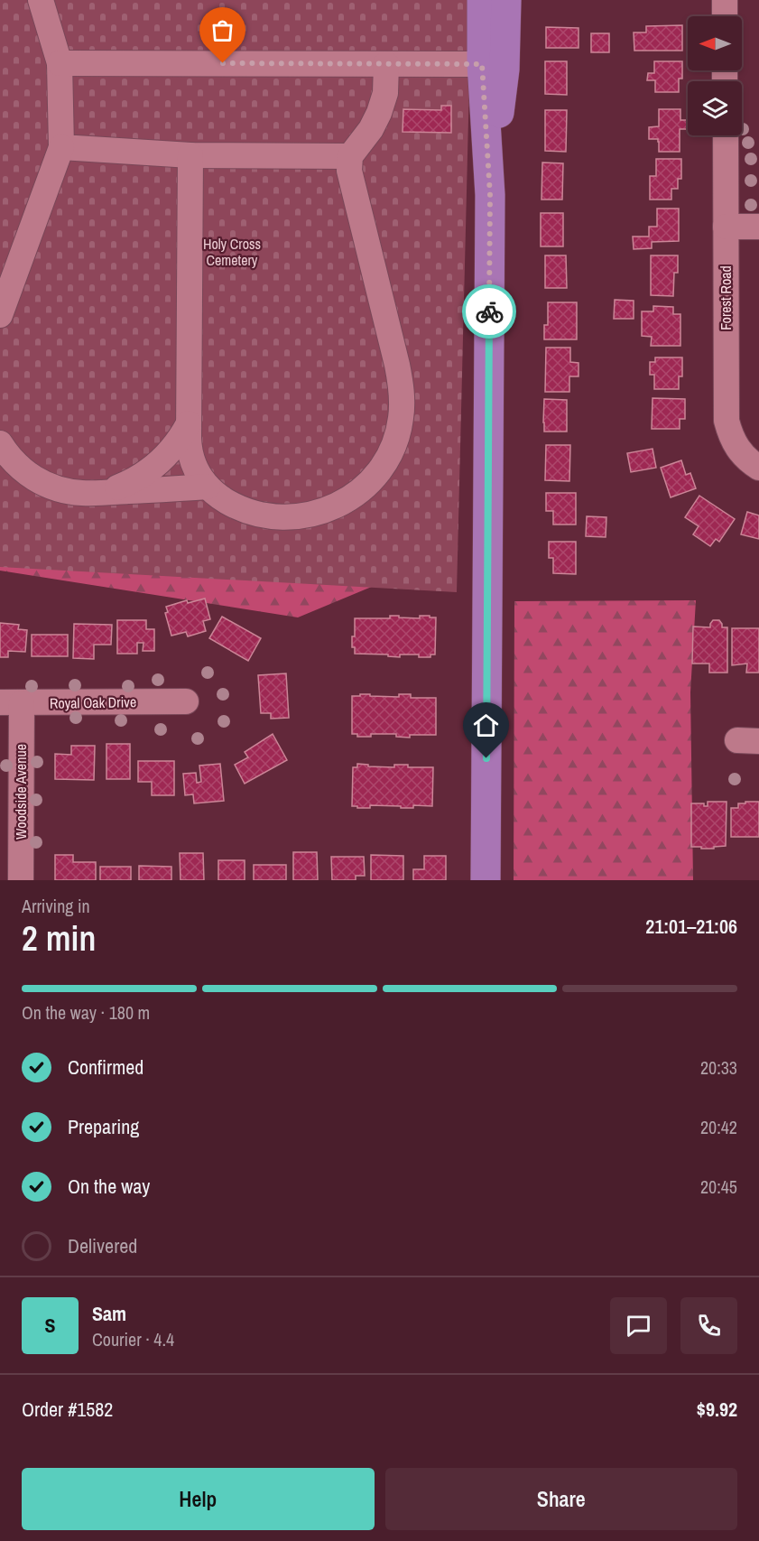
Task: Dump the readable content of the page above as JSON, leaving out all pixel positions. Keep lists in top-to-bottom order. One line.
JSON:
{"streets":{"street":["Forest Road","Royal Oak Drive","Woodside Avenue"]},"crossings":[["Royal Oak Drive","Woodside Avenue"]],"parks":["Holy Cross Cemetery"],"north":"left","page":{"heading":["2 min","Arriving in","21:01–21:06"],"panel":["Sam","Courier · 4.4","Order #1582","$9.92"],"bar":"On the way · 180 m","list":[["Confirmed","20:33"],["Preparing","20:42"],["On the way","20:45"],"Delivered"],"round":"S","buttons":["Help","Share"]}}
